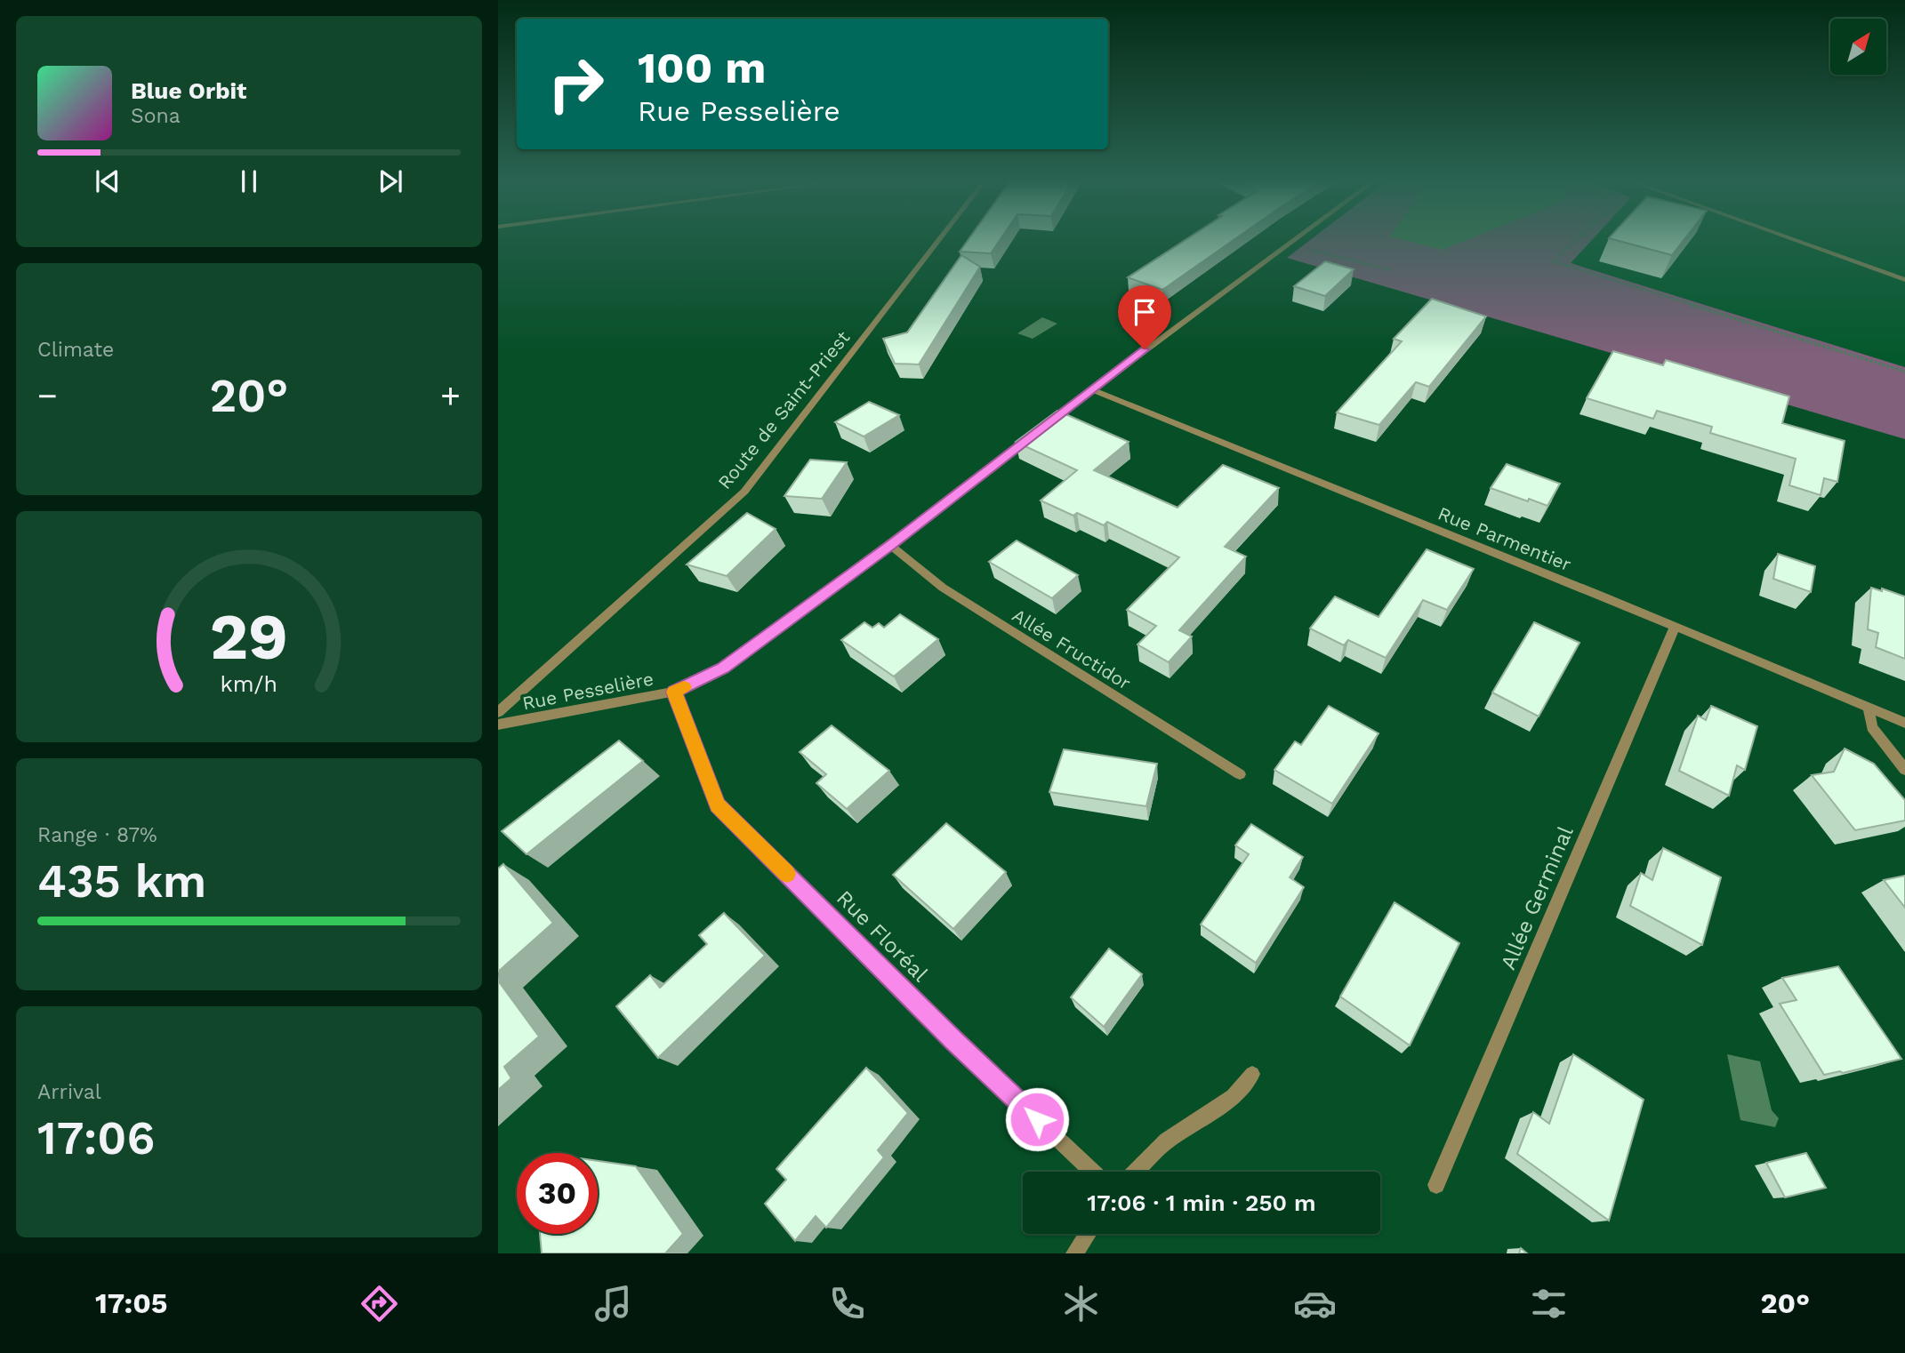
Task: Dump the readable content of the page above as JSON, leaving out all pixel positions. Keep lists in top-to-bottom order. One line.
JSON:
{"streets":{"street":["Route de Saint-Priest","Rue Parmentier","Allée Fructidor","Rue Pesselière","Allée Germinal","Rue Floréal"]},"crossings":[["Rue Parmentier","Allée Germinal"],["Allée Fructidor","Rue Pesselière"],["Rue Pesselière","Rue Floréal"]],"north":"top right","page":{"turn":["100 m","Rue Pesselière"],"song":["Blue Orbit","Sona"],"tile":["Climate",["Range · 87%","435 km"],["Arrival","17:06"]],"heat":["−","20°","+"],"limit":"30","trip":"17:06 · 1 min · 250 m","tabs":["17:05","20°"],"gauge":["29","km/h"]}}
